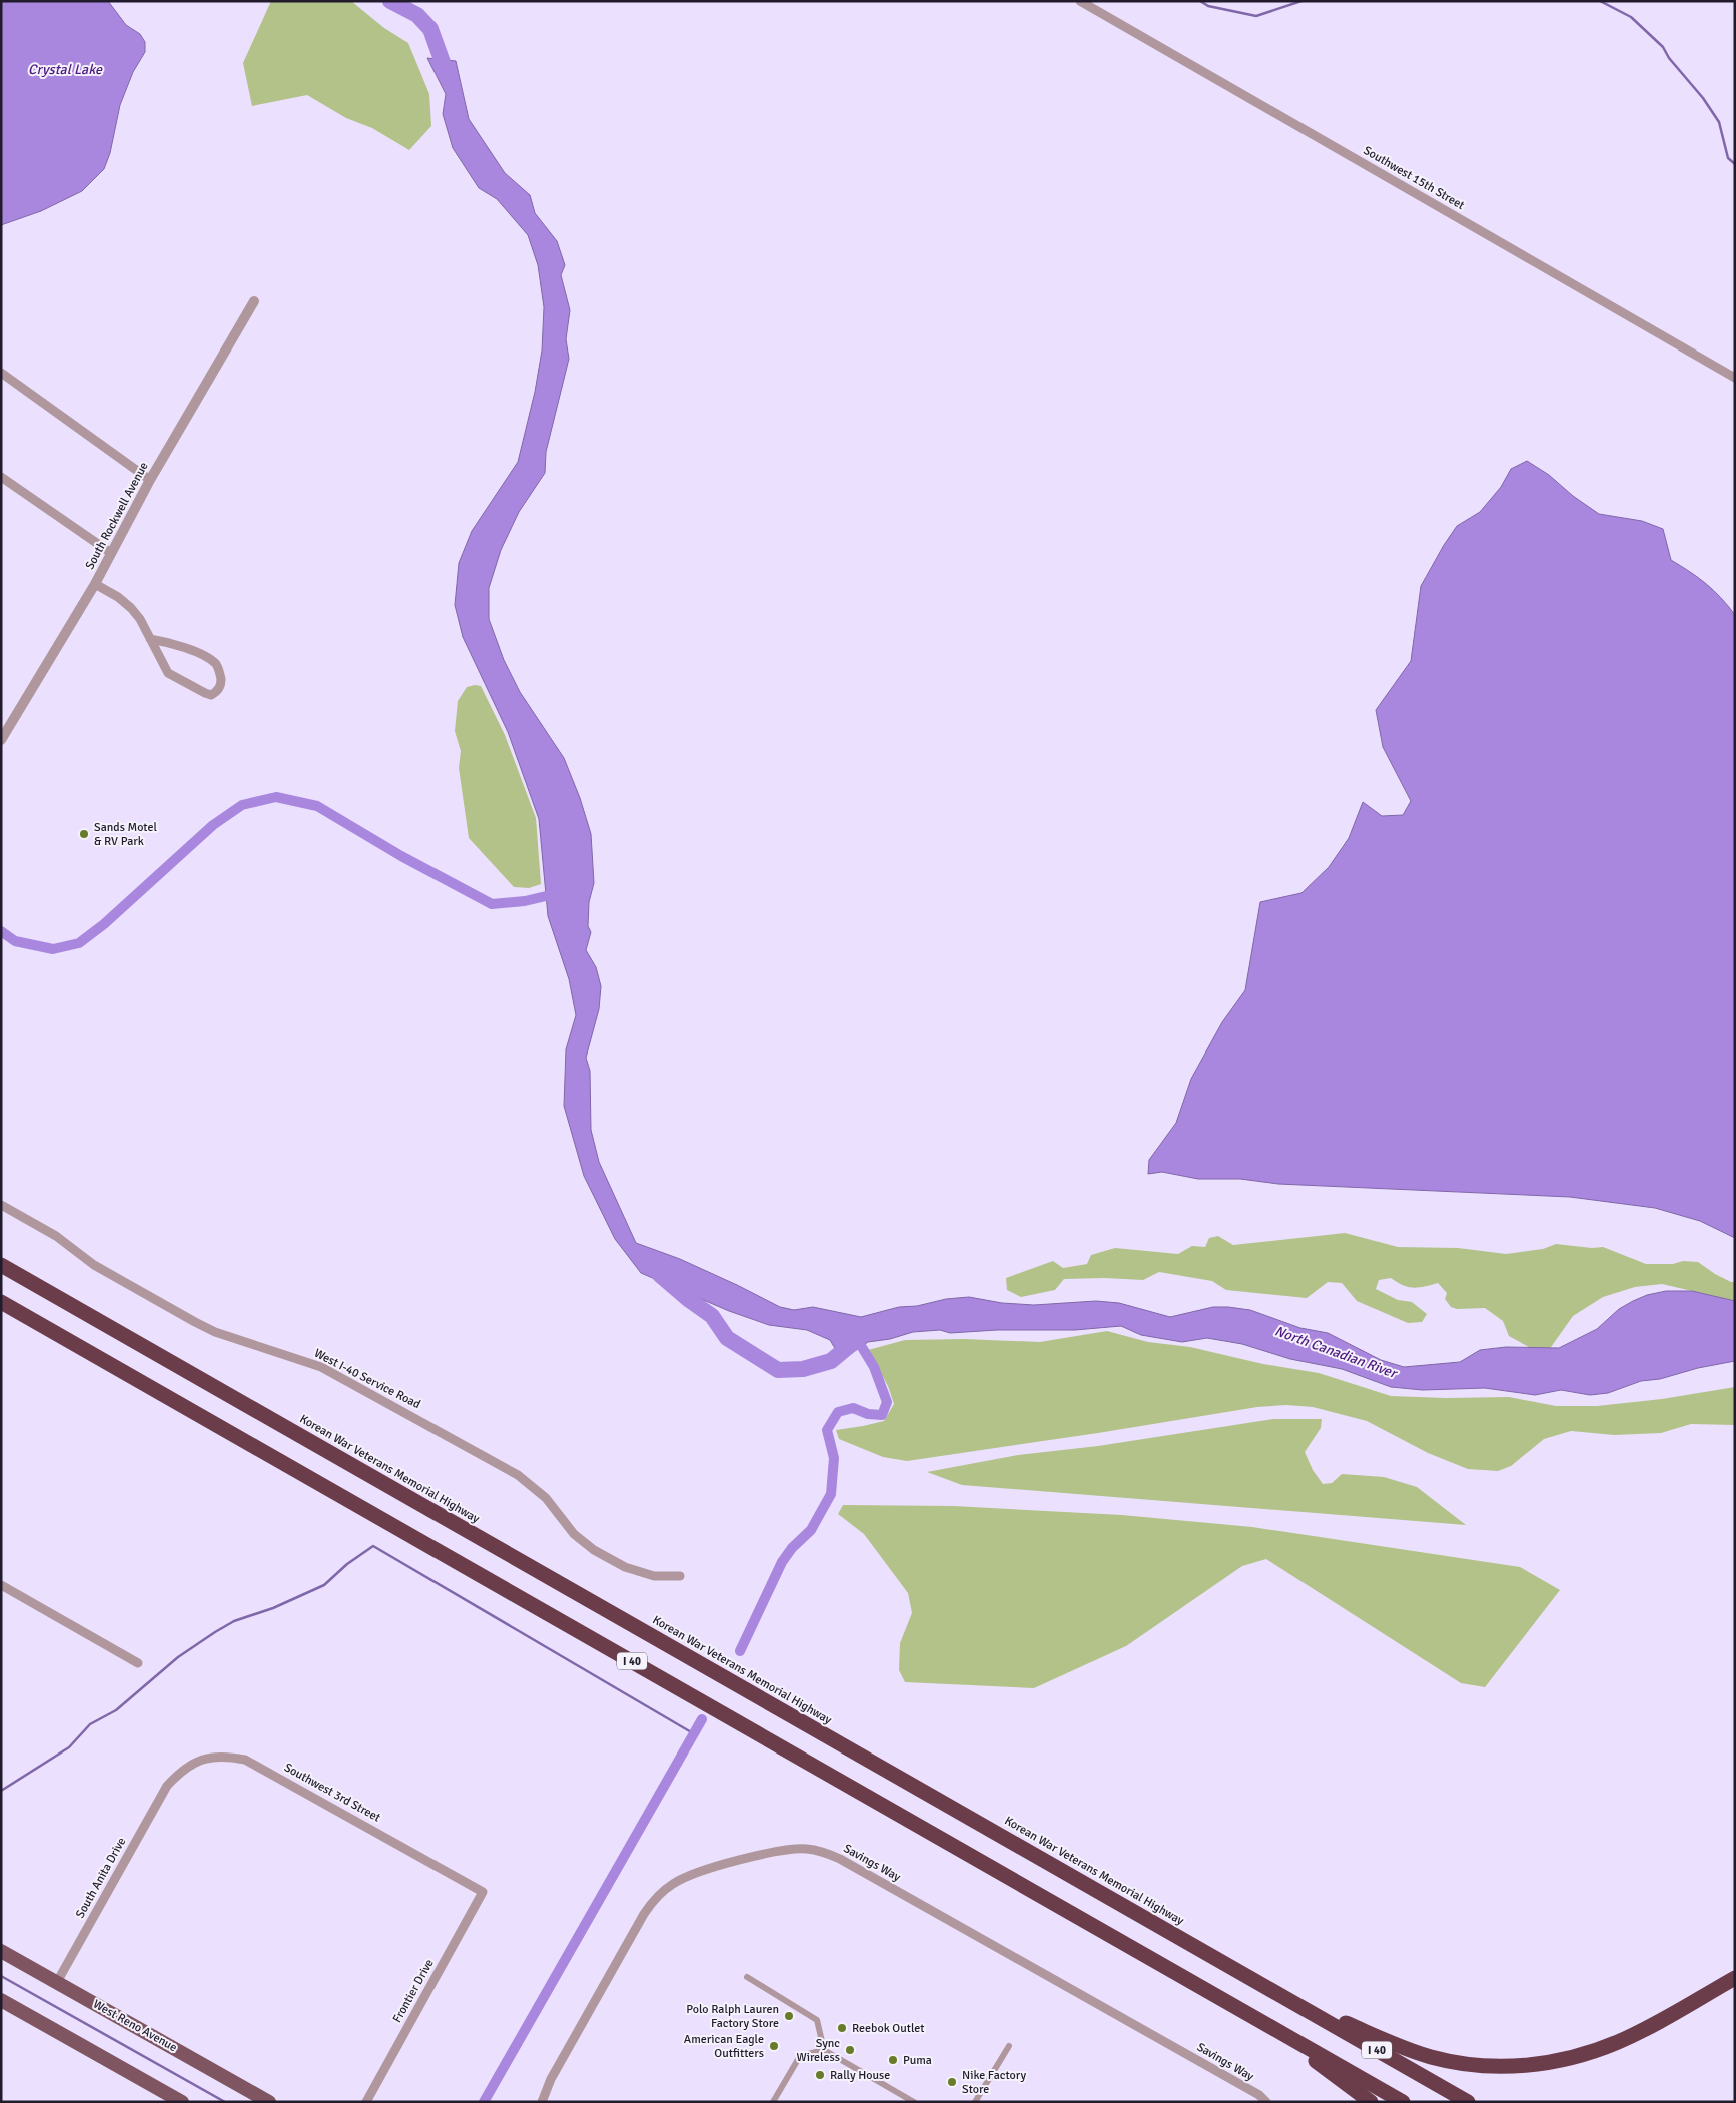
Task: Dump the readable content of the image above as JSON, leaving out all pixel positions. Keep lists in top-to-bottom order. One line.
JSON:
{"streets":{"highway":["Korean War Veterans Memorial Highway","I 40"],"main road":["West Reno Avenue"],"street":["Southwest 15th Street","South Rockwell Avenue","West I-40 Service Road","Southwest 3rd Street","Savings Way","South Anita Drive","Frontier Drive"]},"crossings":[["Southwest 3rd Street","South Anita Drive"],["Southwest 3rd Street","Frontier Drive"],["South Anita Drive","West Reno Avenue"]],"water":["Crystal Lake","North Canadian River"],"places":["Sands Motel & RV Park","Polo Ralph Lauren Factory Store","Reebok Outlet","American Eagle Outfitters","Sync Wireless","Puma","Rally House","Nike Factory Store"]}
